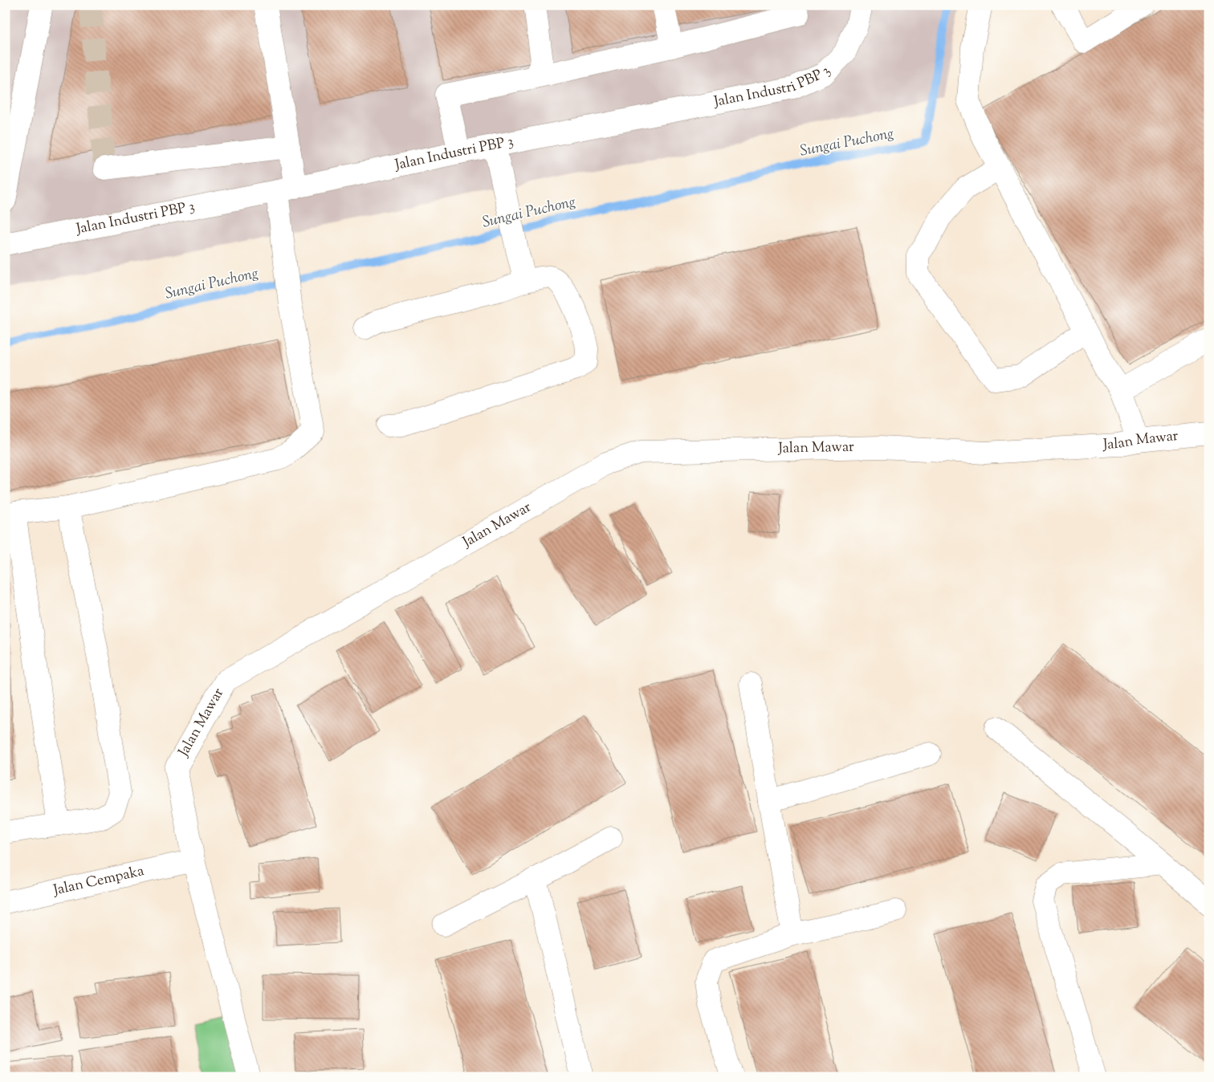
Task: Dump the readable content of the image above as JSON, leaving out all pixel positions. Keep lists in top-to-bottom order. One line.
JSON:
{"streets":{"street":["Jalan Industri PBP 3","Jalan Mawar","Jalan Cempaka"]},"crossings":[["Jalan Mawar","Jalan Cempaka"]],"water":["Sungai Puchong"]}
